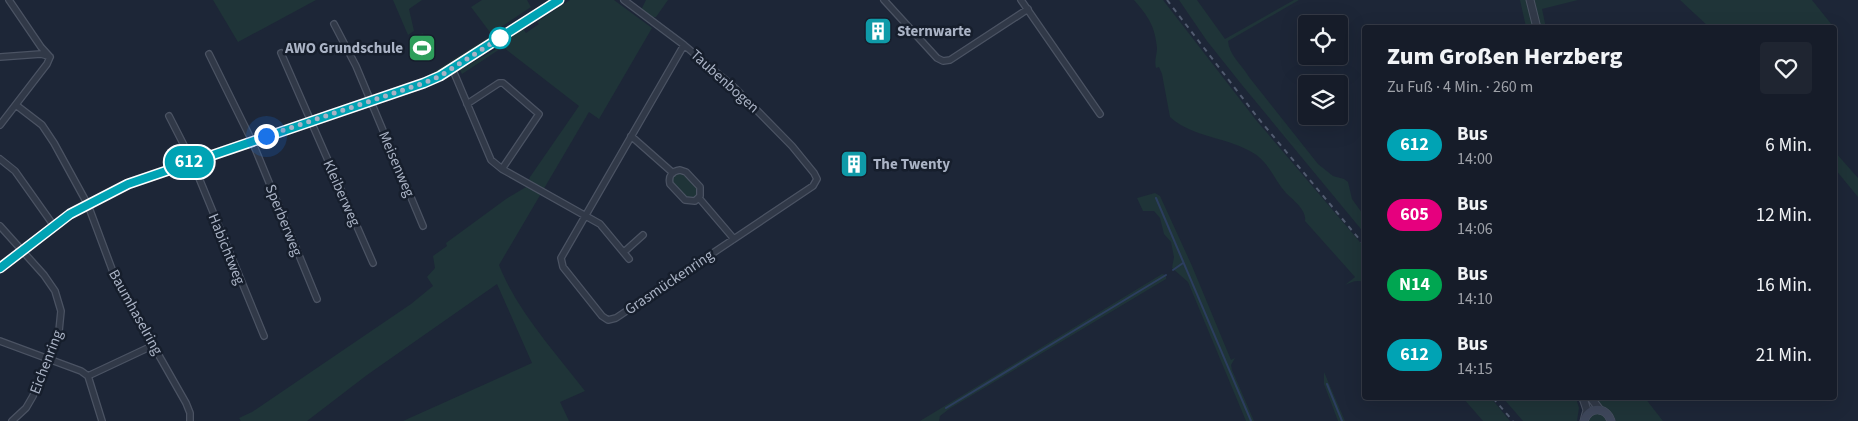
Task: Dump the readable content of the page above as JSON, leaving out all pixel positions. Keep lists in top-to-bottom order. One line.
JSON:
{"streets":{"street":["Taubenbogen","Meisenweg","Kleiberweg","Sperberweg","Habichtweg","Grasmückenring","Baumhaselring","Eichenring"]},"crossings":[["Taubenbogen","Grasmückenring"]],"places":{"building":["Sternwarte","The Twenty"],"sports":["AWO Grundschule"]},"lines":["bus line 612"],"page":{"on_map":"612","heading":["Zum Großen Herzberg","Zu Fuß · 4 Min. · 260 m"],"list":[{"mark":"612","name":"Bus","note":"14:00","value":"6 Min."},{"mark":"605","name":"Bus","note":"14:06","value":"12 Min."},{"mark":"N14","name":"Bus","note":"14:10","value":"16 Min."},{"mark":"612","name":"Bus","note":"14:15","value":"21 Min."}]}}
